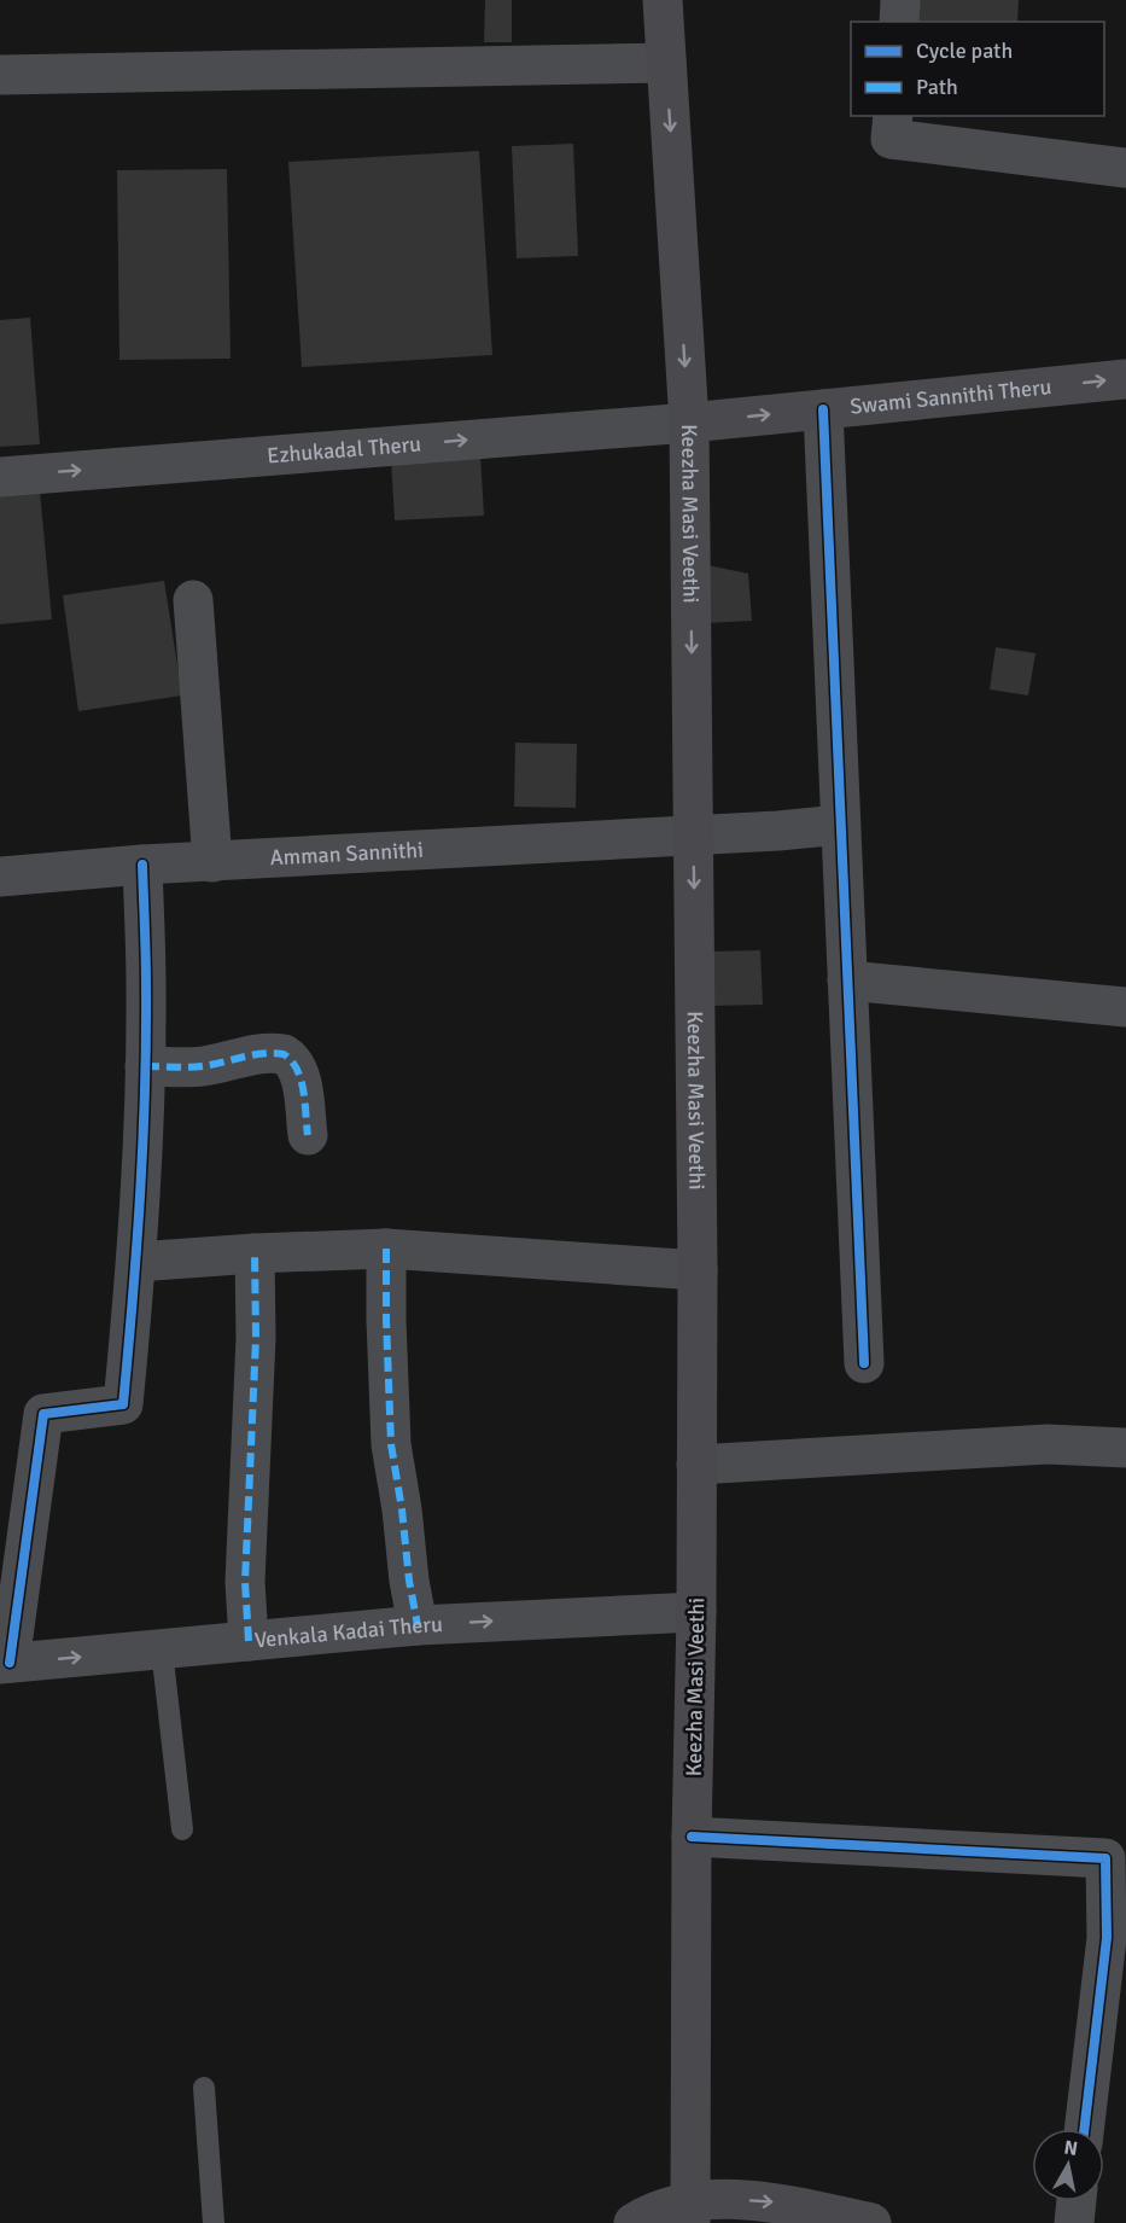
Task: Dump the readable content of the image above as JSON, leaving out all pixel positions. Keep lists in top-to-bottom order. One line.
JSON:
{"streets":{"main road":["Swami Sannithi Theru","Keezha Masi Veethi"],"street":["Ezhukadal Theru","Amman Sannithi","Venkala Kadai Theru"]},"crossings":[["Swami Sannithi Theru","Ezhukadal Theru"],["Swami Sannithi Theru","Keezha Masi Veethi"],["Ezhukadal Theru","Keezha Masi Veethi"],["Keezha Masi Veethi","Amman Sannithi"],["Keezha Masi Veethi","Venkala Kadai Theru"]],"one_way":["Swami Sannithi Theru","Ezhukadal Theru","Keezha Masi Veethi"],"legend":["Cycle path","Path"],"north":"top"}
